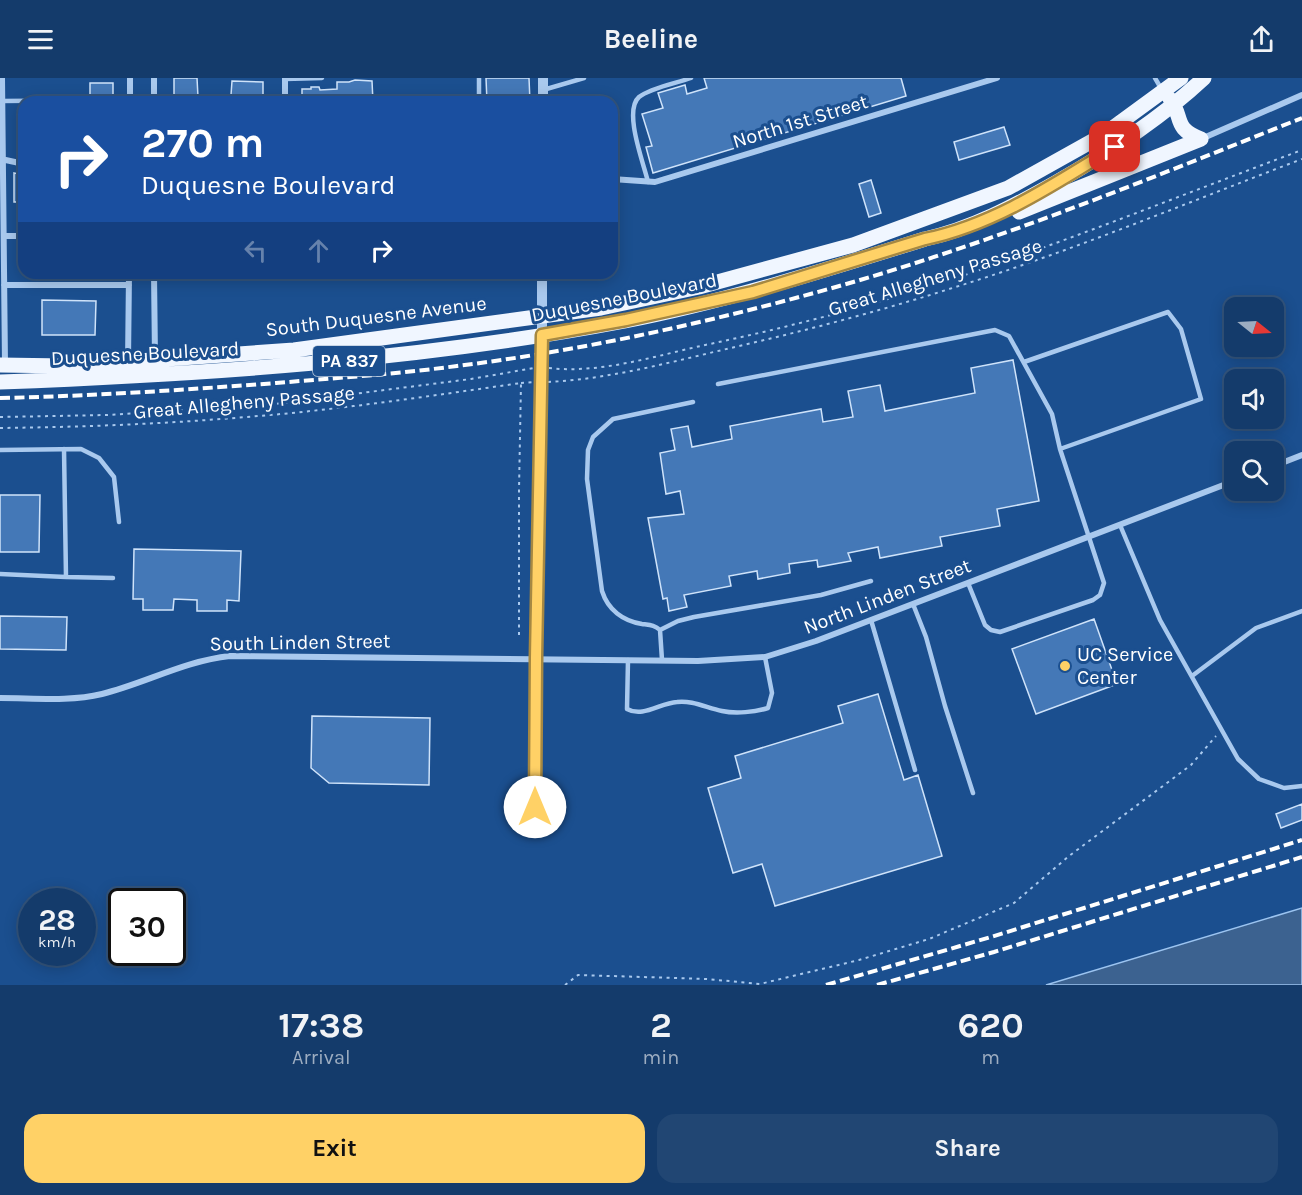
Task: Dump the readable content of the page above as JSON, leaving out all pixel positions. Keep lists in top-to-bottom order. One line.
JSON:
{"streets":{"main road":["Duquesne Boulevard","South Duquesne Avenue","PA 837"],"street":["North 1st Street","North Linden Street","South Linden Street"],"path":["Great Allegheny Passage"]},"crossings":[["Duquesne Boulevard","South Duquesne Avenue"],["North Linden Street","South Linden Street"]],"places":["UC Service Center"],"north":"right","page":{"header":"Beeline","turn":["270 m","Duquesne Boulevard"],"speed":"28 km/h","limit":"30","eta":["17:38","Arrival","2","min","620","m"],"buttons":["Exit","Share"]}}
